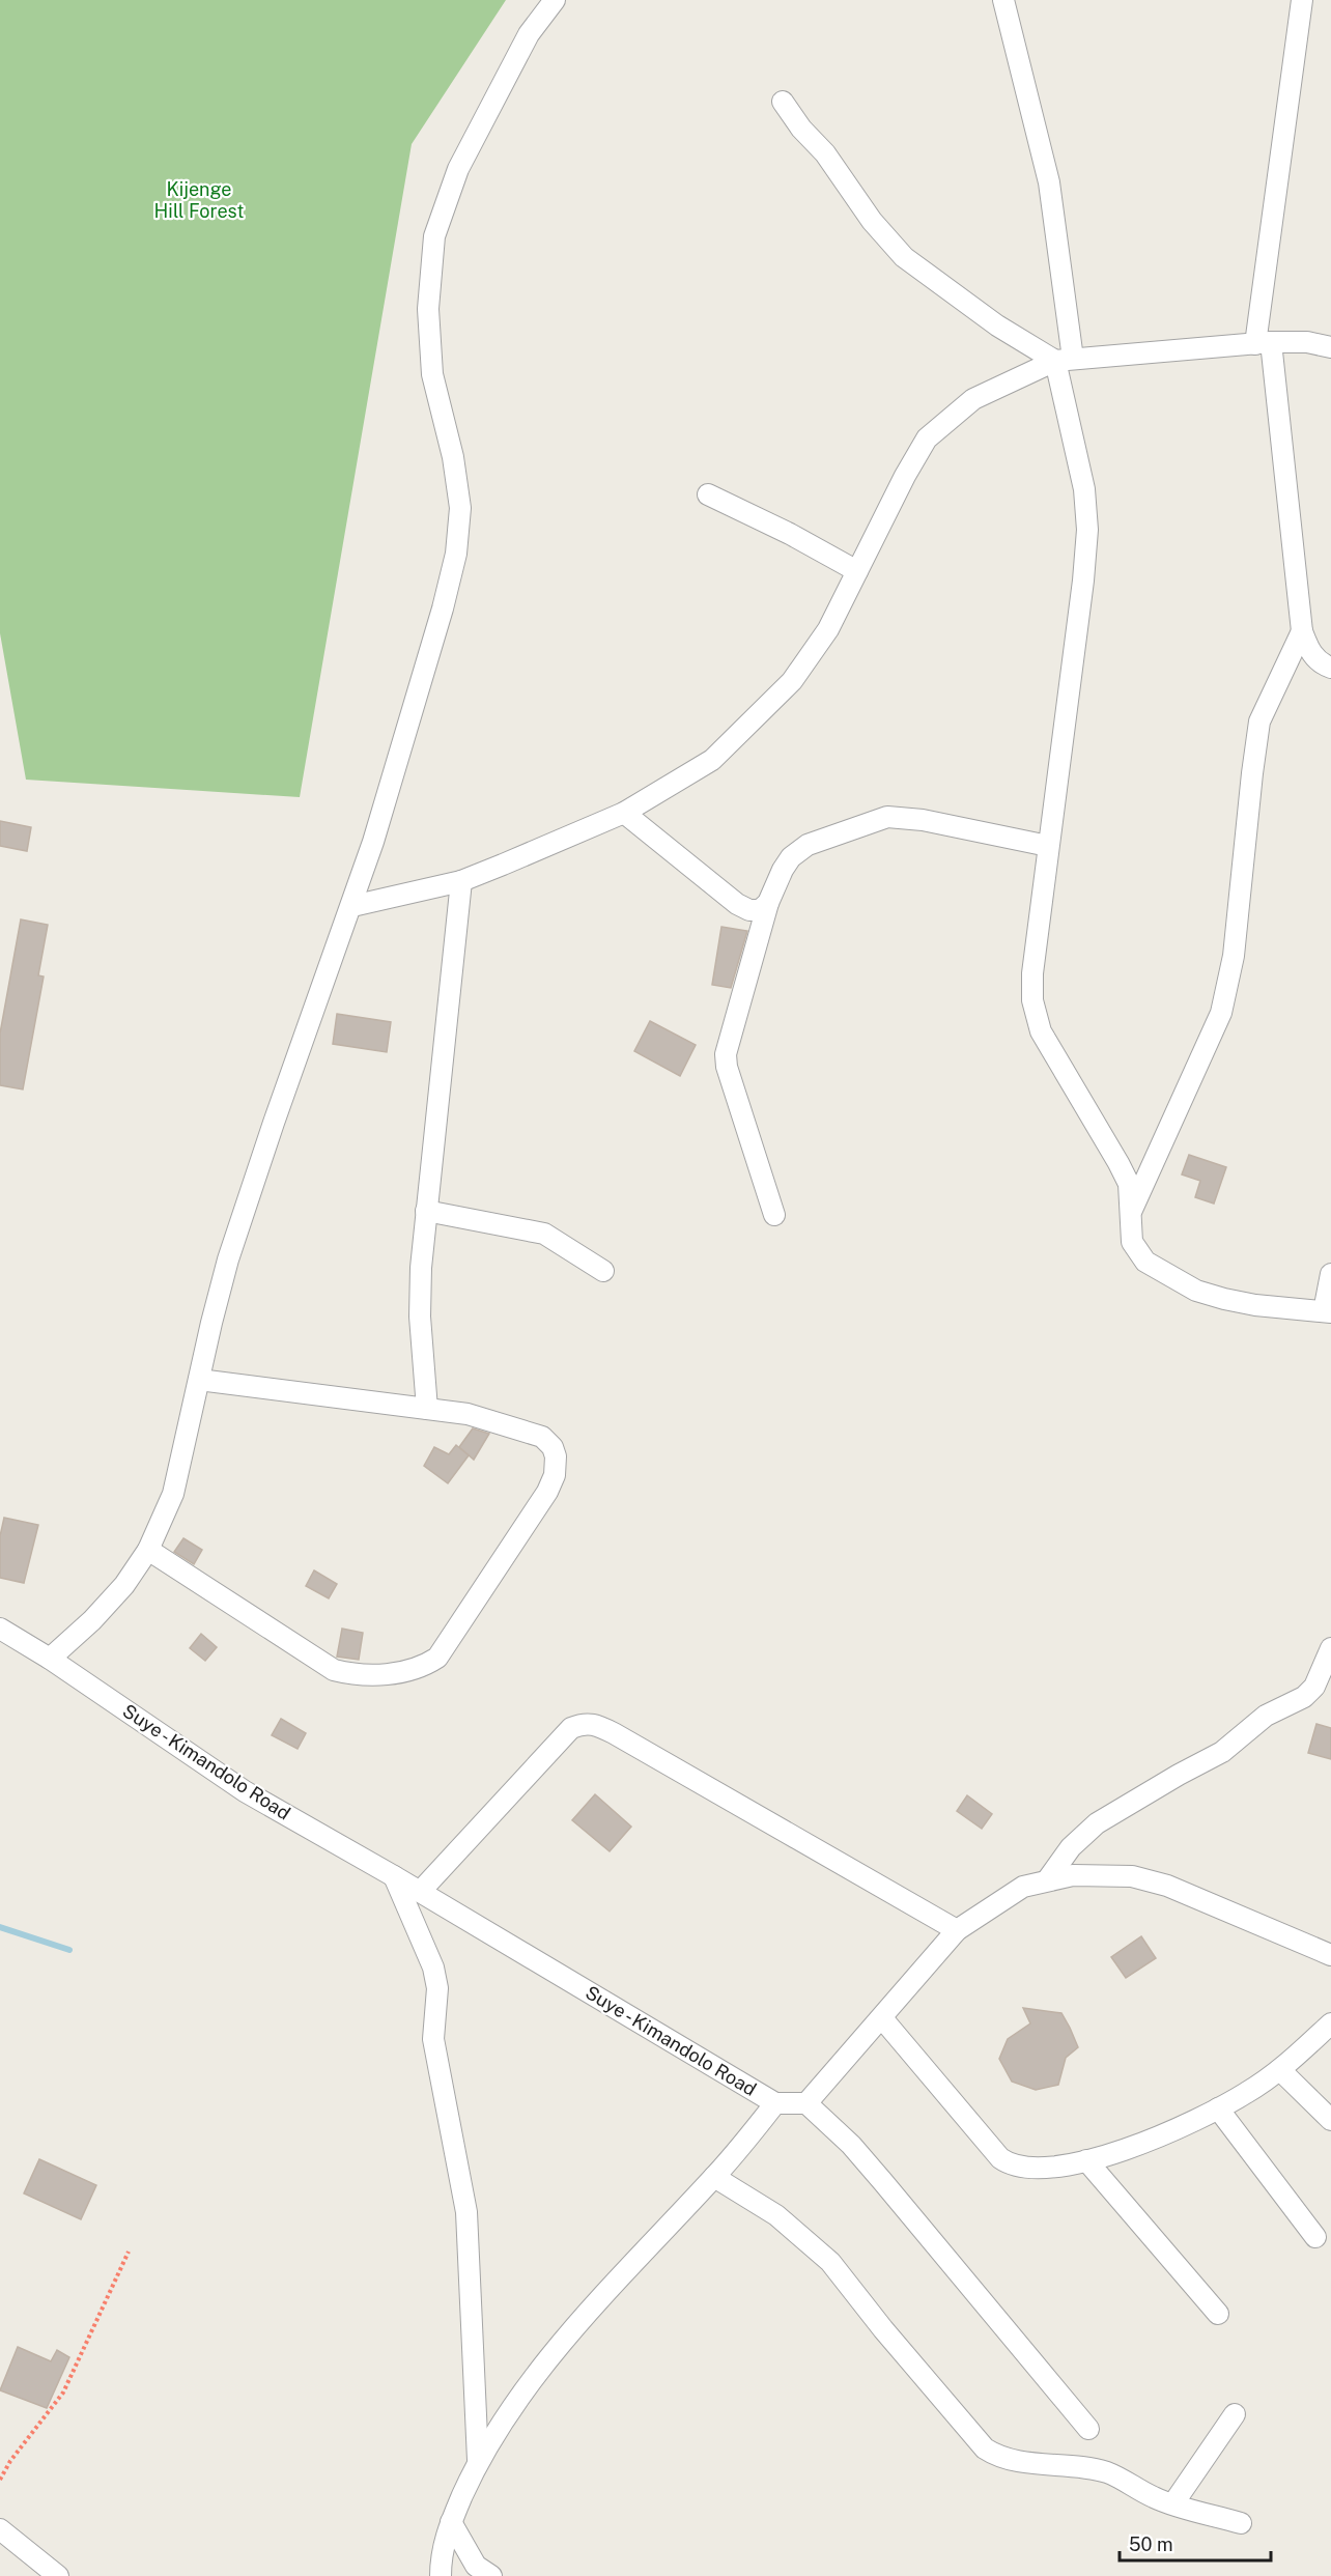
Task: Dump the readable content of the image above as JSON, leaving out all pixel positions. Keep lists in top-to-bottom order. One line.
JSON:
{"streets":{"street":["Suye - Kimandolo Road"]},"parks":["Kijenge Hill Forest"],"scale_bar":"50 m"}
